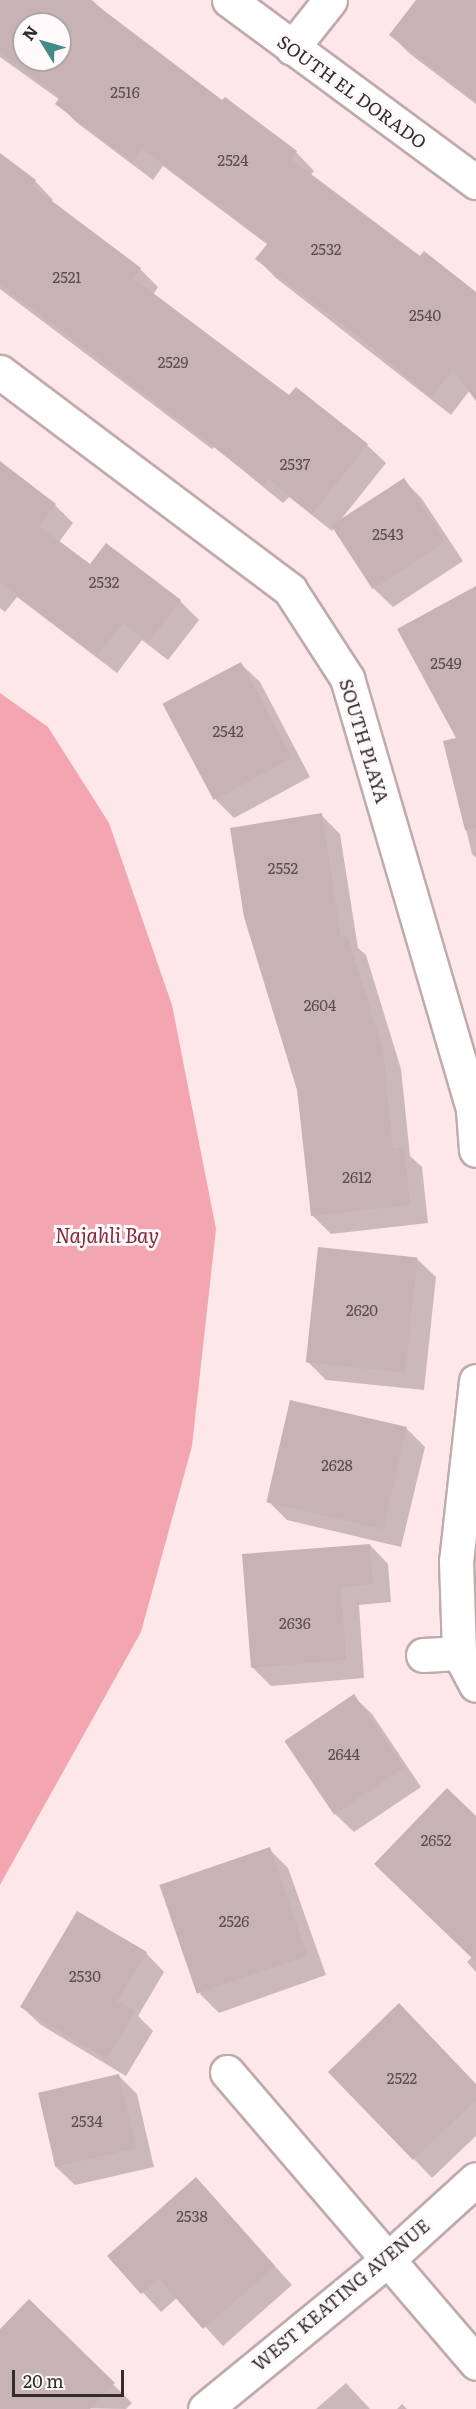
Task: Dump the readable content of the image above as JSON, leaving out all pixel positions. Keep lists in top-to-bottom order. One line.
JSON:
{"streets":{"street":["SOUTH EL DORADO","SOUTH PLAYA","WEST KEATING AVENUE"]},"water":["Najahli Bay"],"house_numbers":["2516","2524","2532","2521","2540","2529","2537","2543","2532","2549","2542","2552","2604","2612","2620","2628","2636","2644","2652","2526","2530","2522","2534","2538"],"scale_bar":"20 m","north":"top left"}
